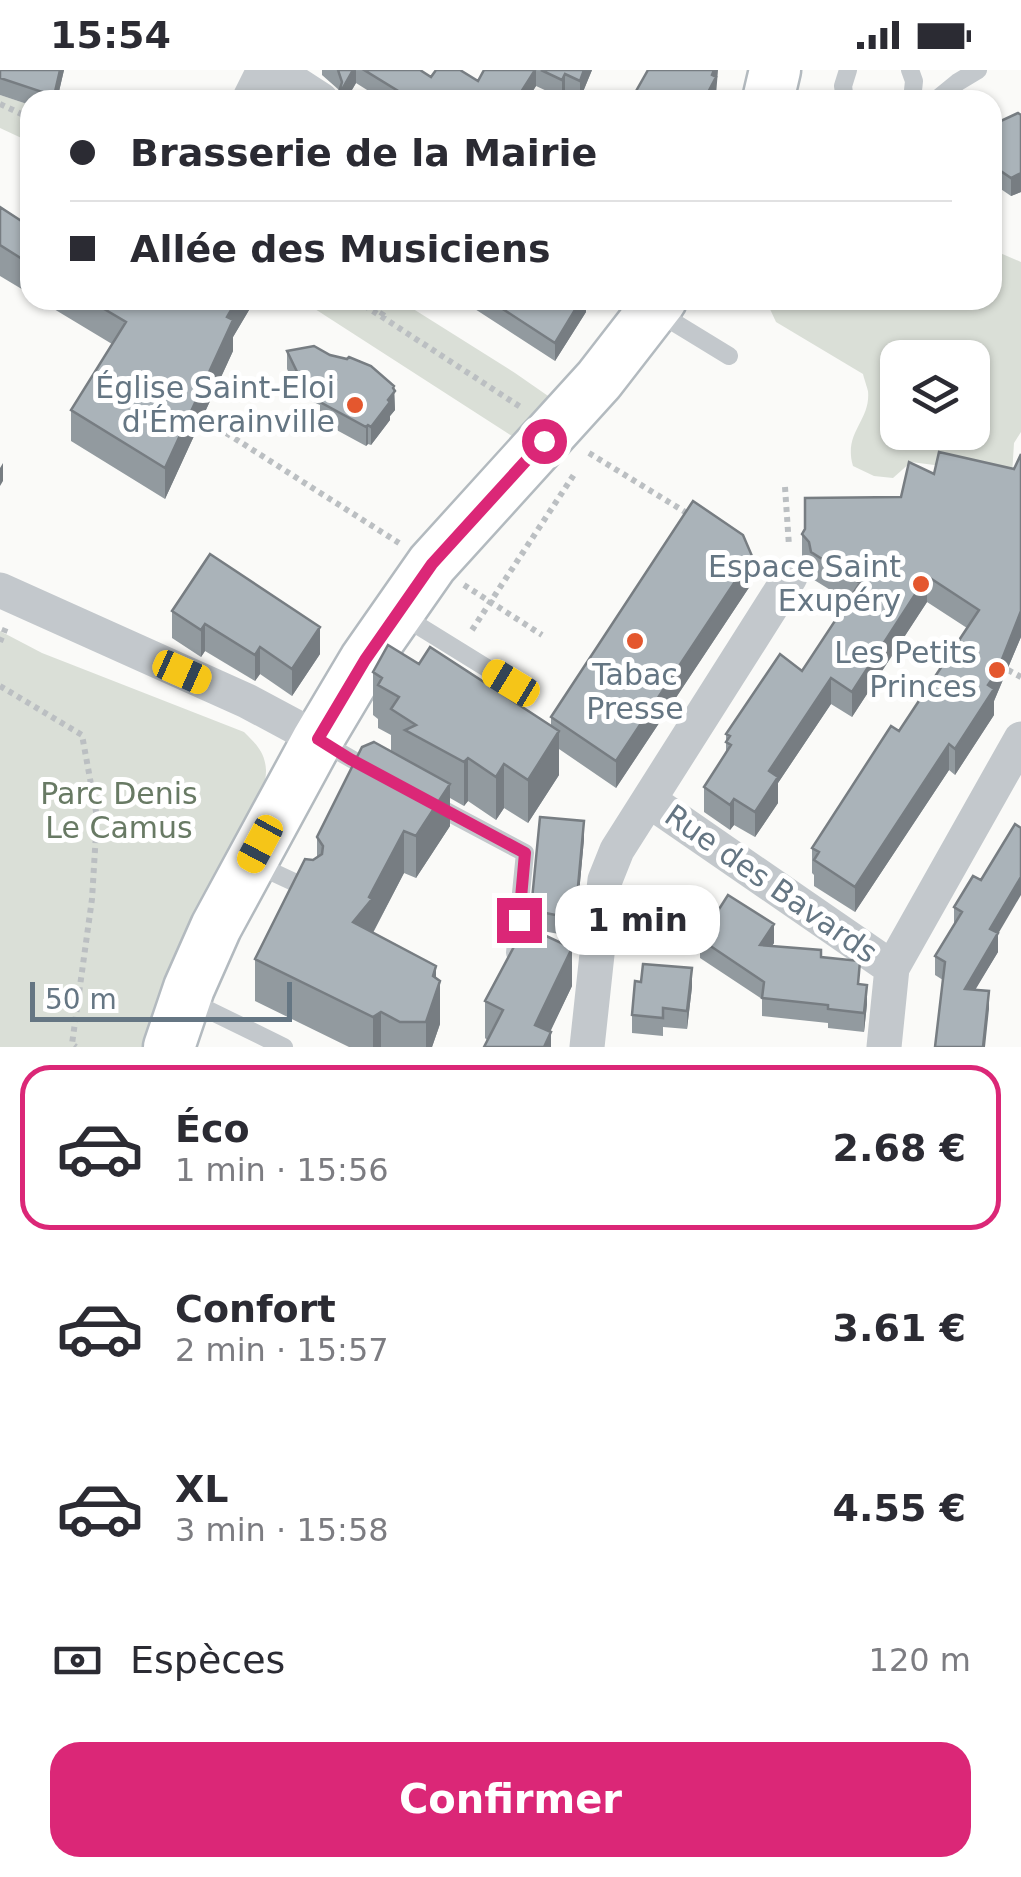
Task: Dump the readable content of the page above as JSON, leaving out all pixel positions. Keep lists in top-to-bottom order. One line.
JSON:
{"streets":{"street":["Rue des Bavards"]},"parks":["Parc Denis Le Camus"],"places":["Église Saint-Eloi d'Émerainville","Espace Saint Exupéry","Tabac Presse","Les Petits Princes"],"scale_bar":"50 m","page":{"status":"15:54","banner":["Brasserie de la Mairie","Allée des Musiciens"],"bubble":"1 min","scale":"50 m","list":[{"name":"Éco","note":"1 min · 15:56","value":"2.68 €"},{"name":"Confort","note":"2 min · 15:57","value":"3.61 €"},{"name":"XL","note":"3 min · 15:58","value":"4.55 €"}],"pay":["Espèces","120 m"],"buttons":"Confirmer"}}
